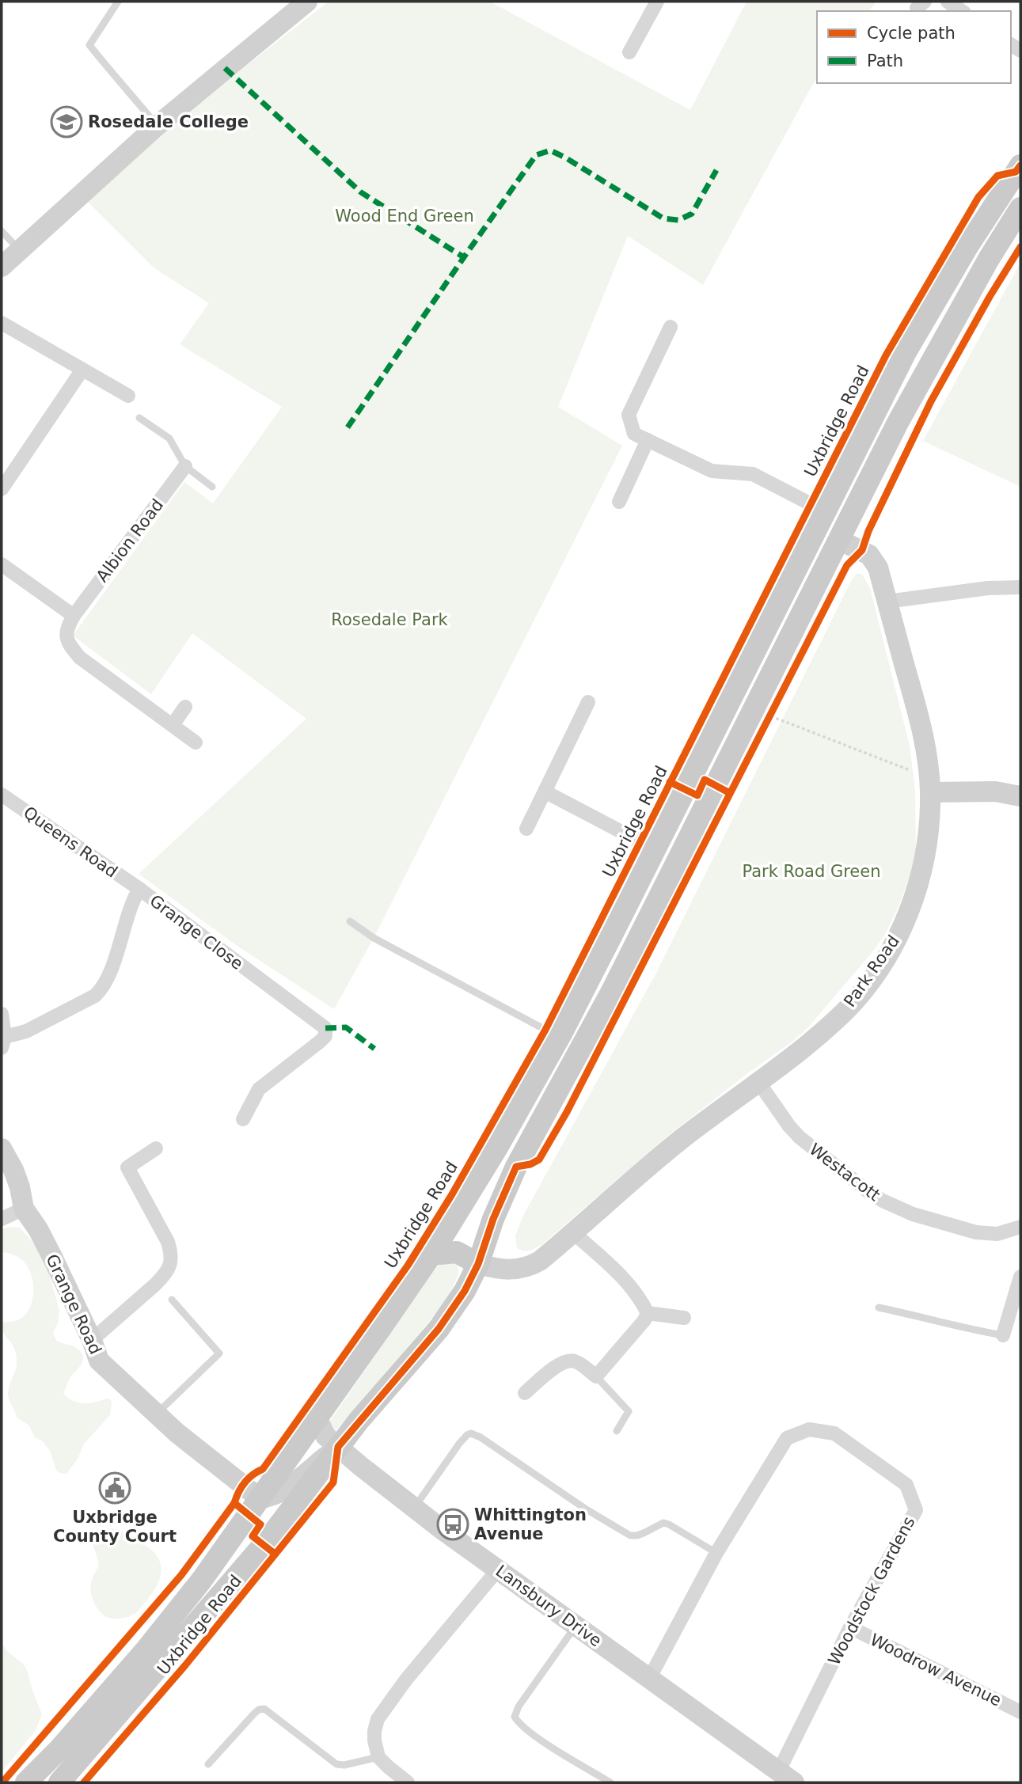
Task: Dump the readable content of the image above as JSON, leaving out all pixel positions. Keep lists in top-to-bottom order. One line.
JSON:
{"streets":{"main road":["Uxbridge Road"],"street":["Albion Road","Queens Road","Grange Close","Park Road","Westacott","Grange Road","Woodstock Gardens","Lansbury Drive","Woodrow Avenue"]},"crossings":[["Uxbridge Road","Park Road"],["Uxbridge Road","Grange Road"],["Uxbridge Road","Lansbury Drive"],["Queens Road","Grange Close"],["Park Road","Westacott"],["Woodstock Gardens","Lansbury Drive"],["Woodstock Gardens","Woodrow Avenue"]],"parks":["Wood End Green","Rosedale Park","Park Road Green"],"places":{"school or university":["Rosedale College"],"public building":["Uxbridge County Court"],"bus stop":["Whittington Avenue"]},"legend":["Cycle path","Path"]}
